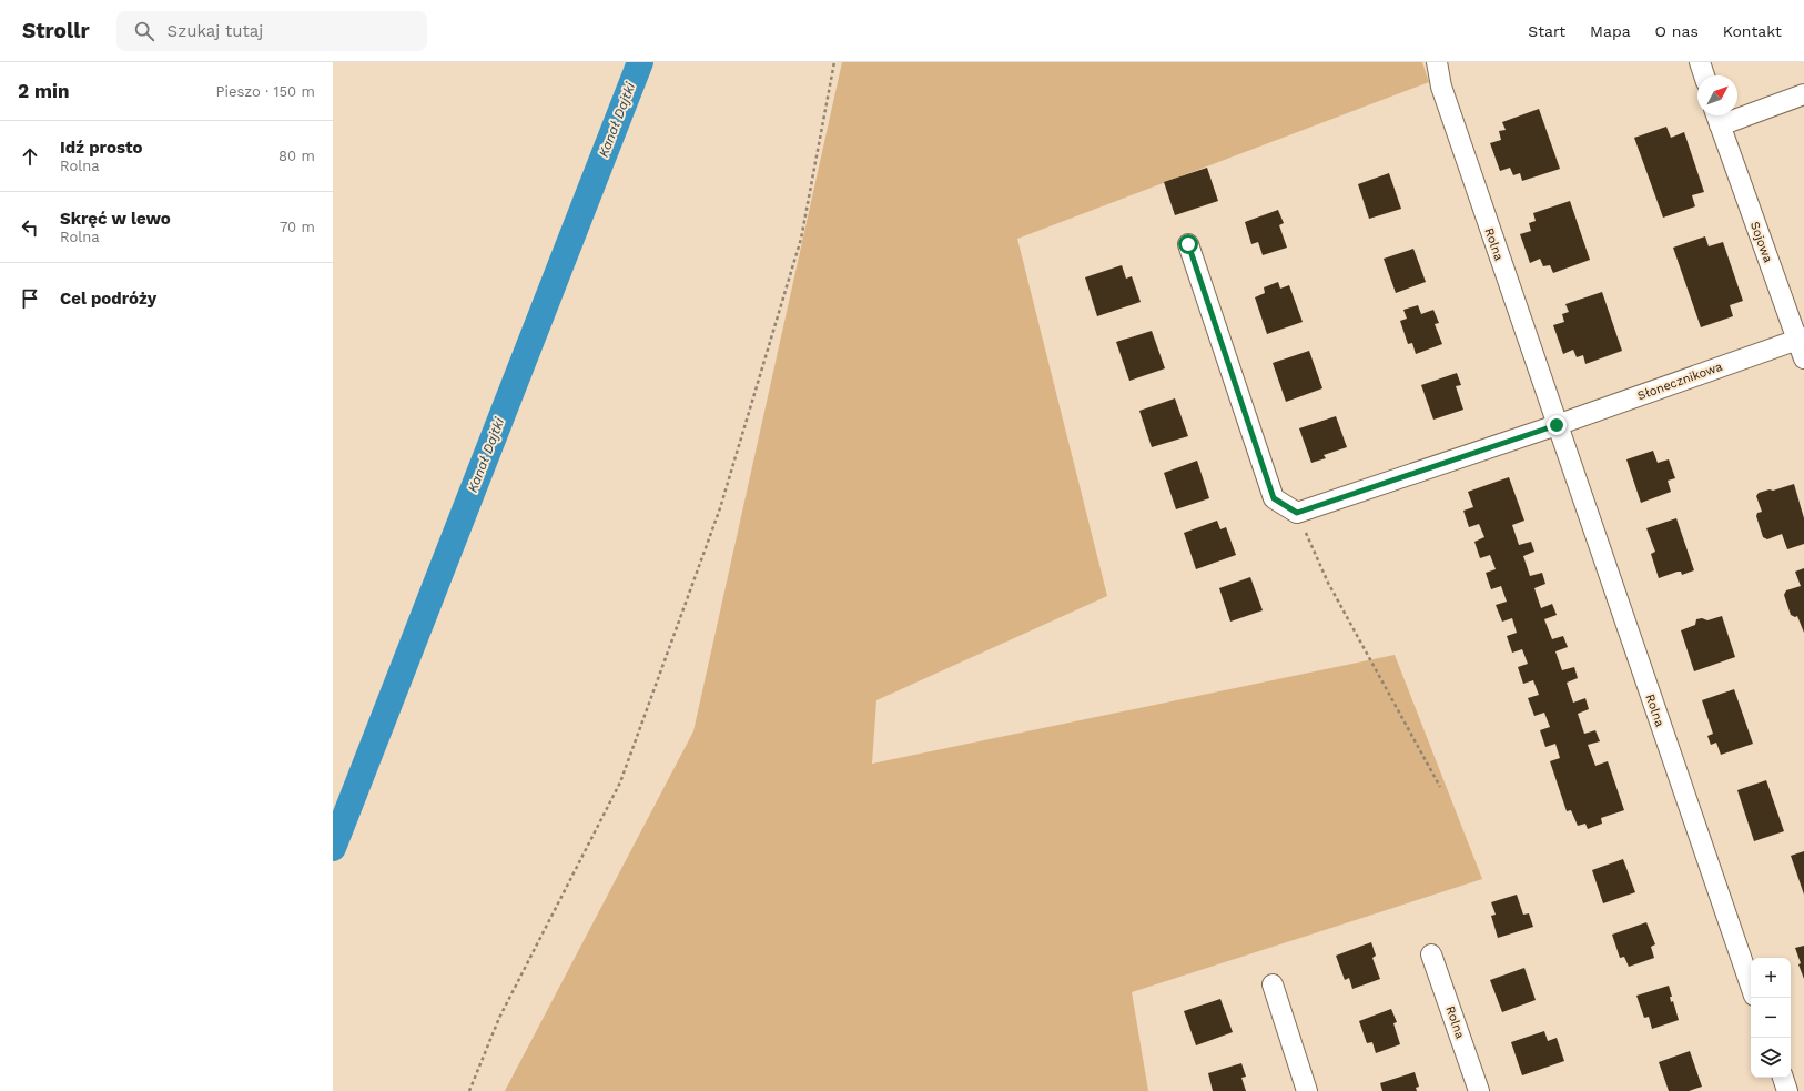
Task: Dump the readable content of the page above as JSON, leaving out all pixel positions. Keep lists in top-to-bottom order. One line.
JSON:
{"streets":{"street":["Sojowa","Rolna","Słonecznikowa"]},"crossings":[["Sojowa","Słonecznikowa"],["Rolna","Słonecznikowa"]],"water":["Kanał Dajtki"],"north":"top right","page":{"header":"Strollr","search":"Szukaj tutaj","nav":["Start","Mapa","O nas","Kontakt"],"heading":["2 min","Pieszo · 150 m"],"list":[["Idź prosto","Rolna","80 m"],["Skręć w lewo","Rolna","70 m"],"Cel podróży"],"map_buttons":["+","−"]}}
